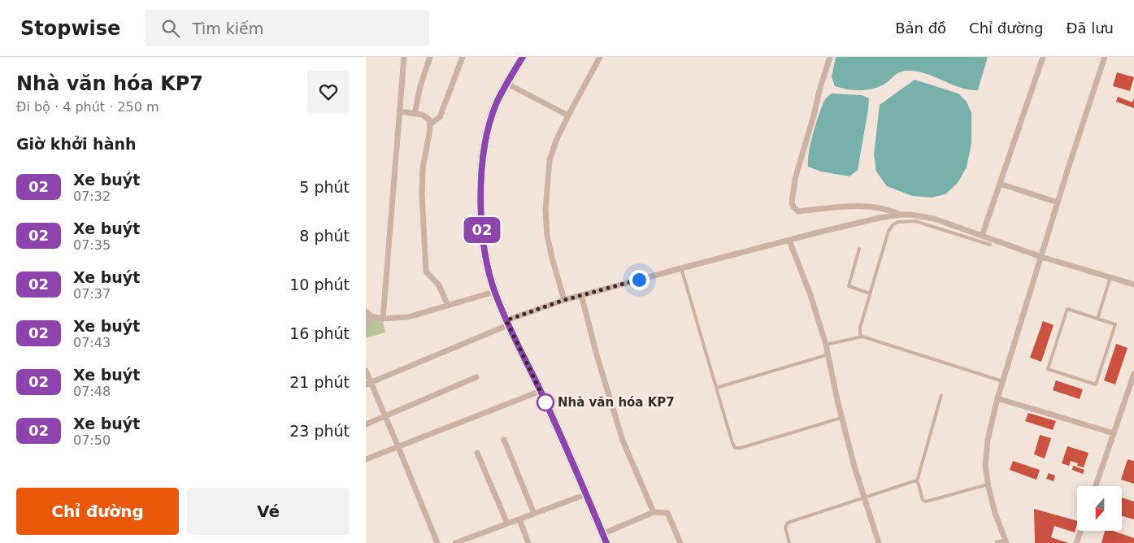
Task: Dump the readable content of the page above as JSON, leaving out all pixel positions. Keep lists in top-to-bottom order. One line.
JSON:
{"places":["Nhà văn hóa KP7"],"lines":["bus line 02"],"north":"bottom","page":{"header":"Stopwise","search":"Tìm kiếm","nav":["Bản đồ","Chỉ đường","Đã lưu"],"heading":[["Nhà văn hóa KP7","Đi bộ · 4 phút · 250 m"],"Giờ khởi hành"],"on_map":"02","list":[{"mark":"02","name":"Xe buýt","note":"07:32","value":"5 phút"},{"mark":"02","name":"Xe buýt","note":"07:35","value":"8 phút"},{"mark":"02","name":"Xe buýt","note":"07:37","value":"10 phút"},{"mark":"02","name":"Xe buýt","note":"07:43","value":"16 phút"},{"mark":"02","name":"Xe buýt","note":"07:48","value":"21 phút"},{"mark":"02","name":"Xe buýt","note":"07:50","value":"23 phút"}],"buttons":["Chỉ đường","Vé"]}}
